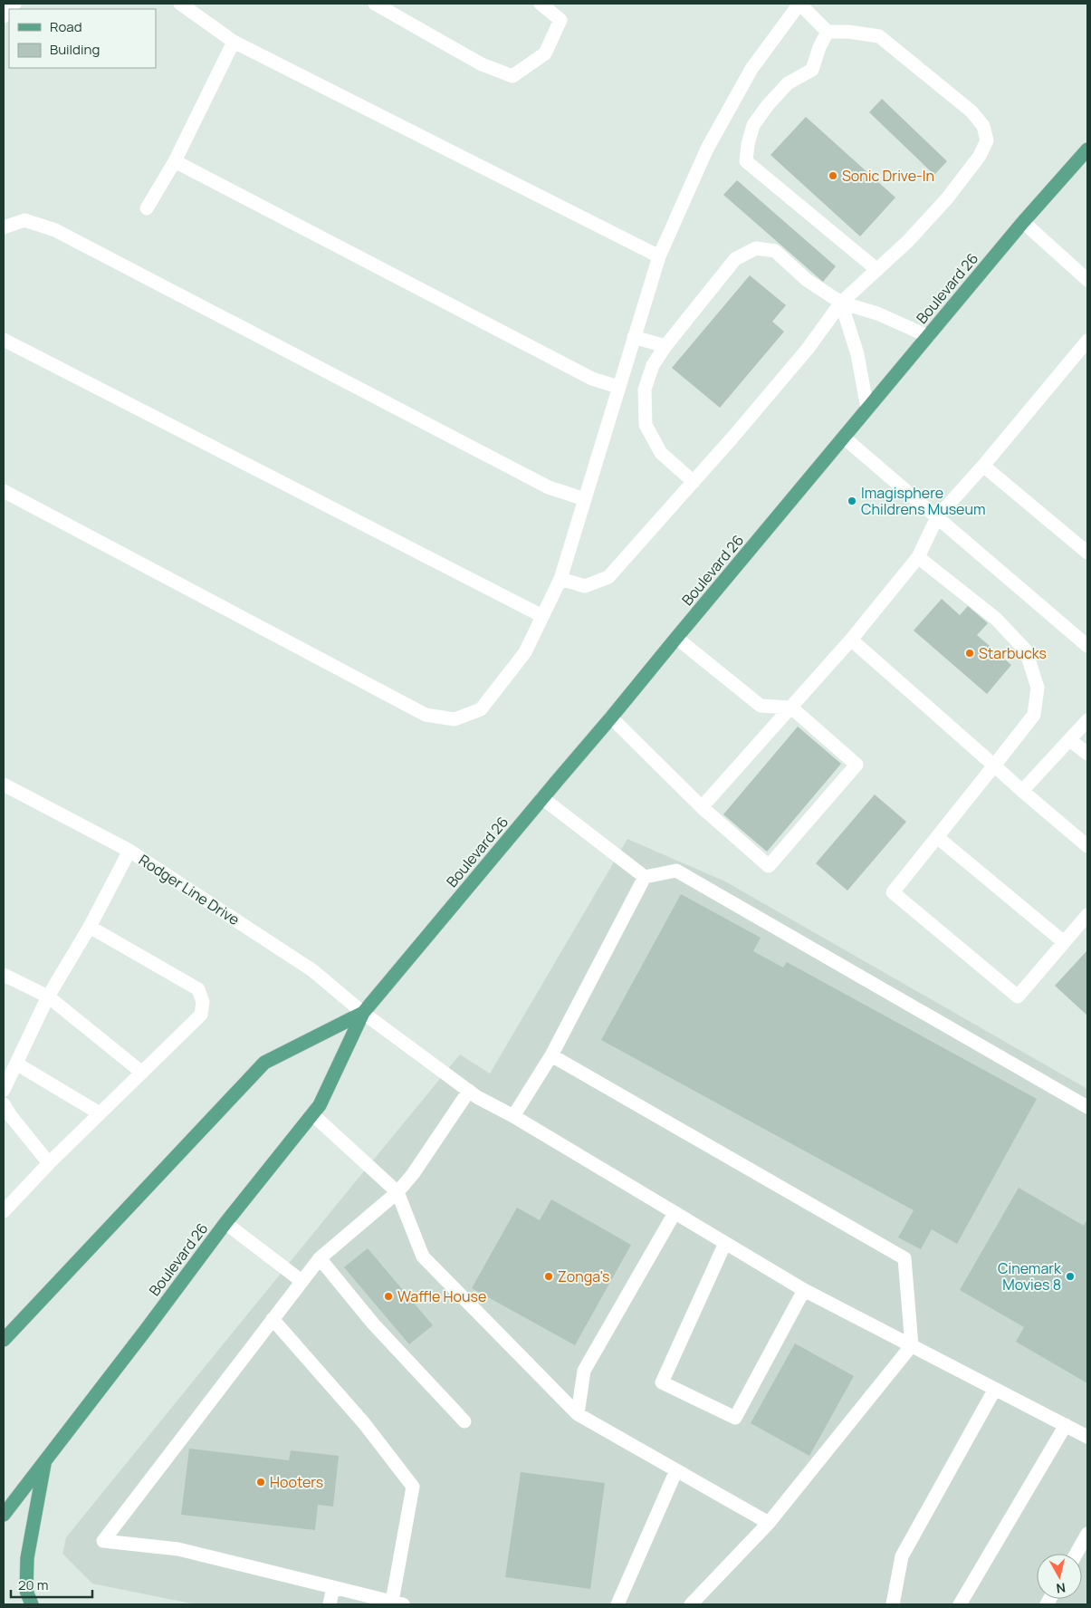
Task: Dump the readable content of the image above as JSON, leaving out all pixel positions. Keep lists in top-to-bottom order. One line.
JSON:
{"streets":{"main road":["Boulevard 26"],"street":["Rodger Line Drive"]},"crossings":[["Boulevard 26","Rodger Line Drive"]],"places":["Sonic Drive-In","Imagisphere Childrens Museum","Starbucks","Zonga's","Cinemark Movies 8","Waffle House","Hooters"],"legend":["Road","Building"],"scale_bar":"20 m","north":"bottom"}
